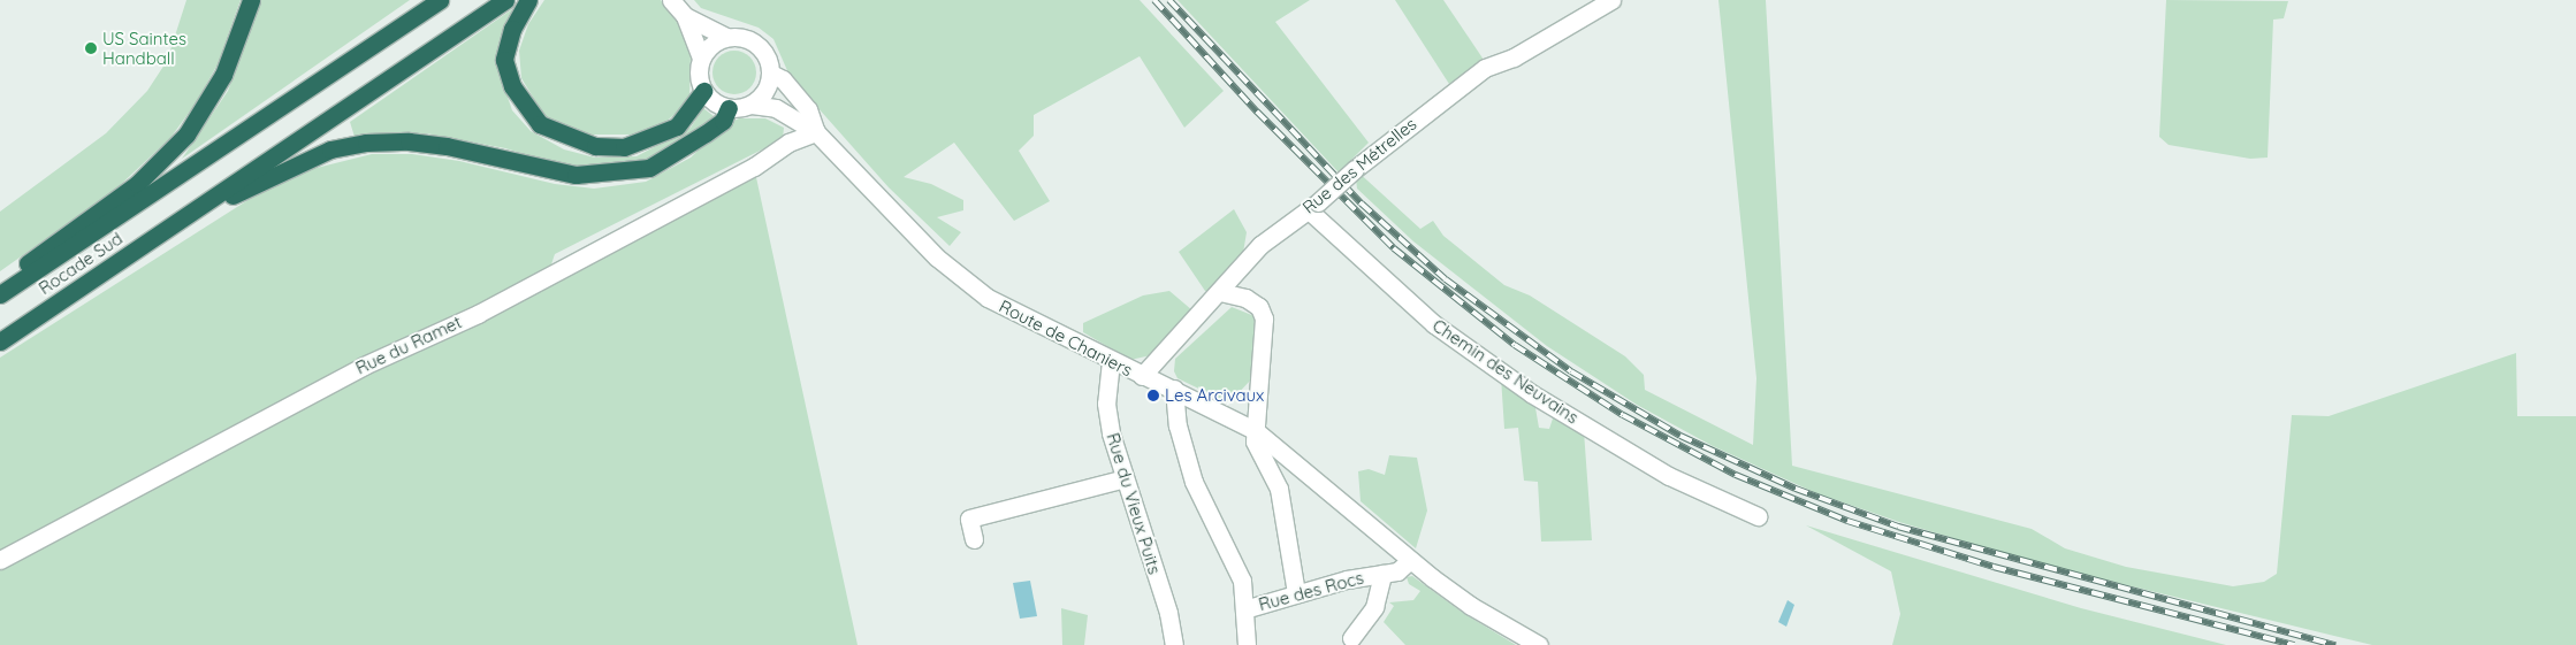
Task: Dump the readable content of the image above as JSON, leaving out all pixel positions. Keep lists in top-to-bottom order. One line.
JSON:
{"streets":{"highway":["Rocade Sud"],"street":["Rue des Métrelles","Route de Chaniers","Rue du Ramet","Chemin des Neuvains","Rue du Vieux Puits","Rue des Rocs"]},"crossings":[["Rue des Métrelles","Route de Chaniers"],["Rue des Métrelles","Chemin des Neuvains"],["Route de Chaniers","Rue du Ramet"],["Route de Chaniers","Rue du Vieux Puits"],["Route de Chaniers","Rue des Rocs"]],"places":["US Saintes Handball","Les Arcivaux"]}
